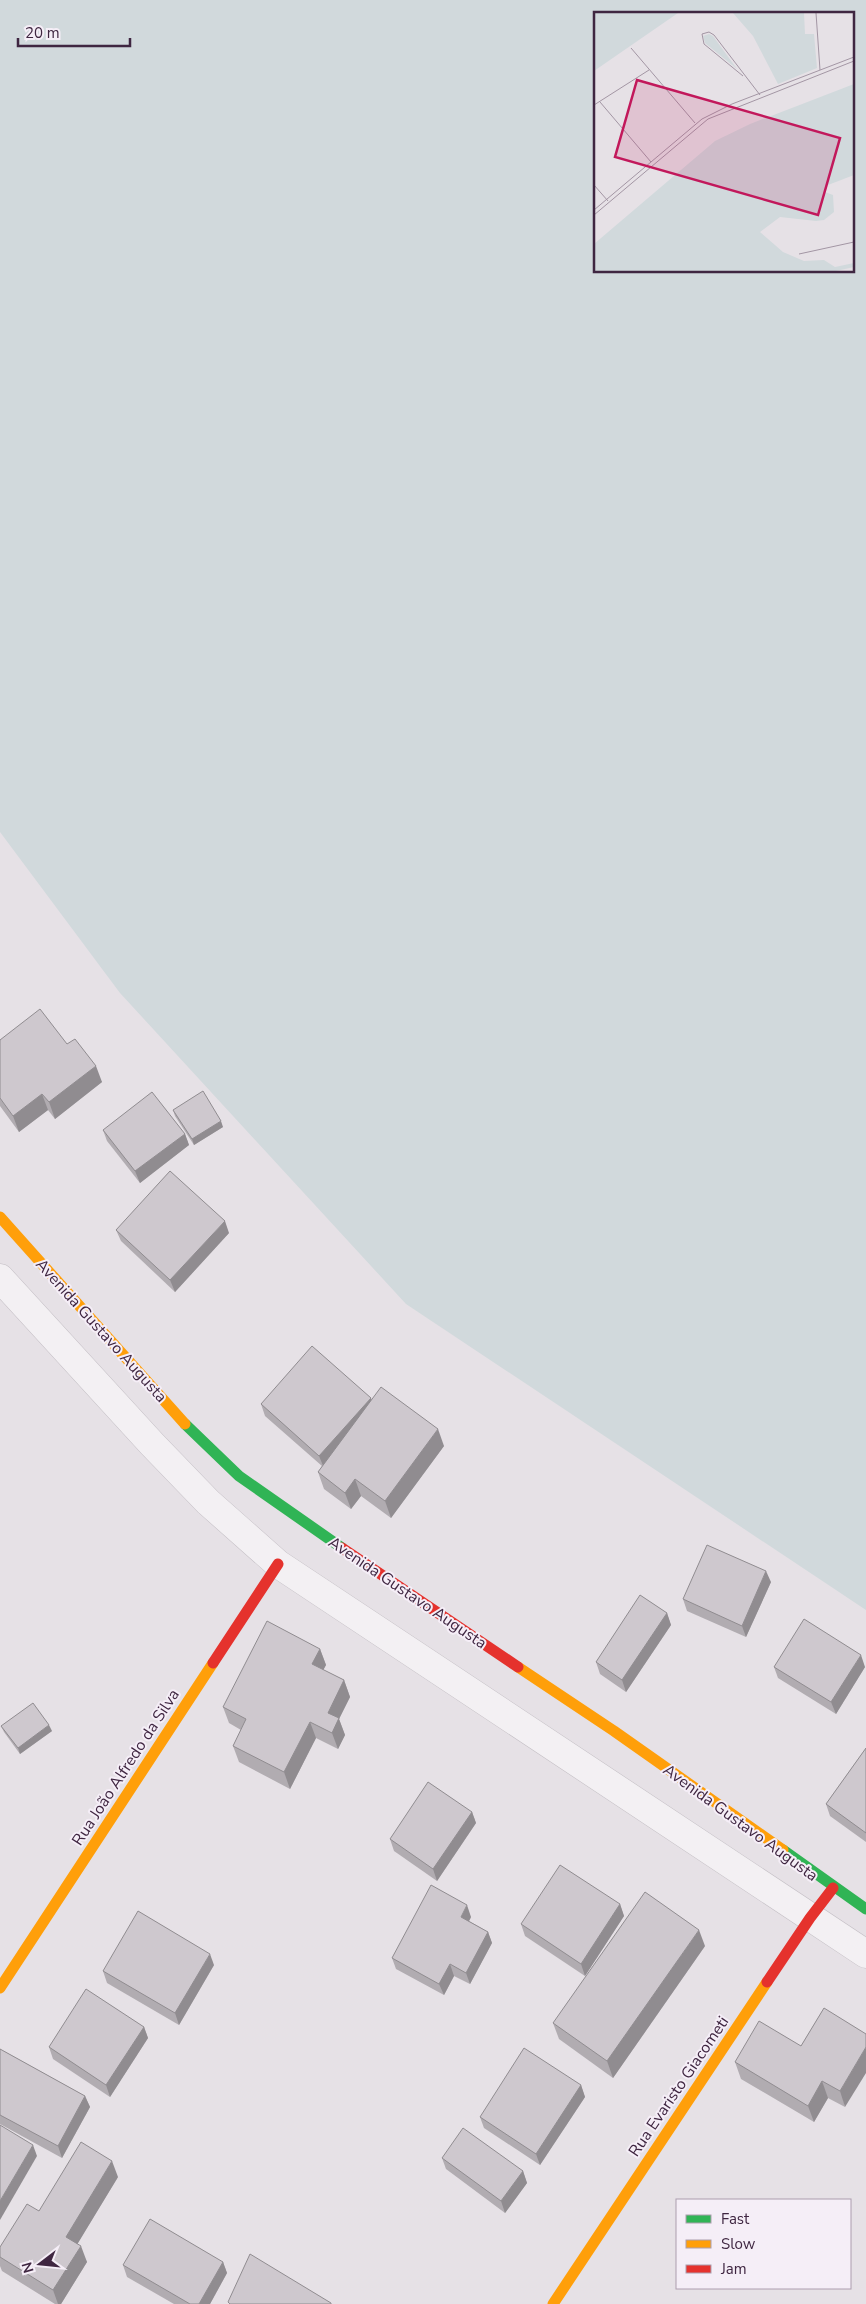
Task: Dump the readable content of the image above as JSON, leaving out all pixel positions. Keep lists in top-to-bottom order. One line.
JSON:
{"streets":{"street":["Avenida Gustavo Augusta","Rua João Alfredo da Silva","Rua Evaristo Giacometi"]},"crossings":[["Avenida Gustavo Augusta","Rua Evaristo Giacometi"]],"legend":["Fast","Slow","Jam"],"scale_bar":"20 m","north":"left"}
